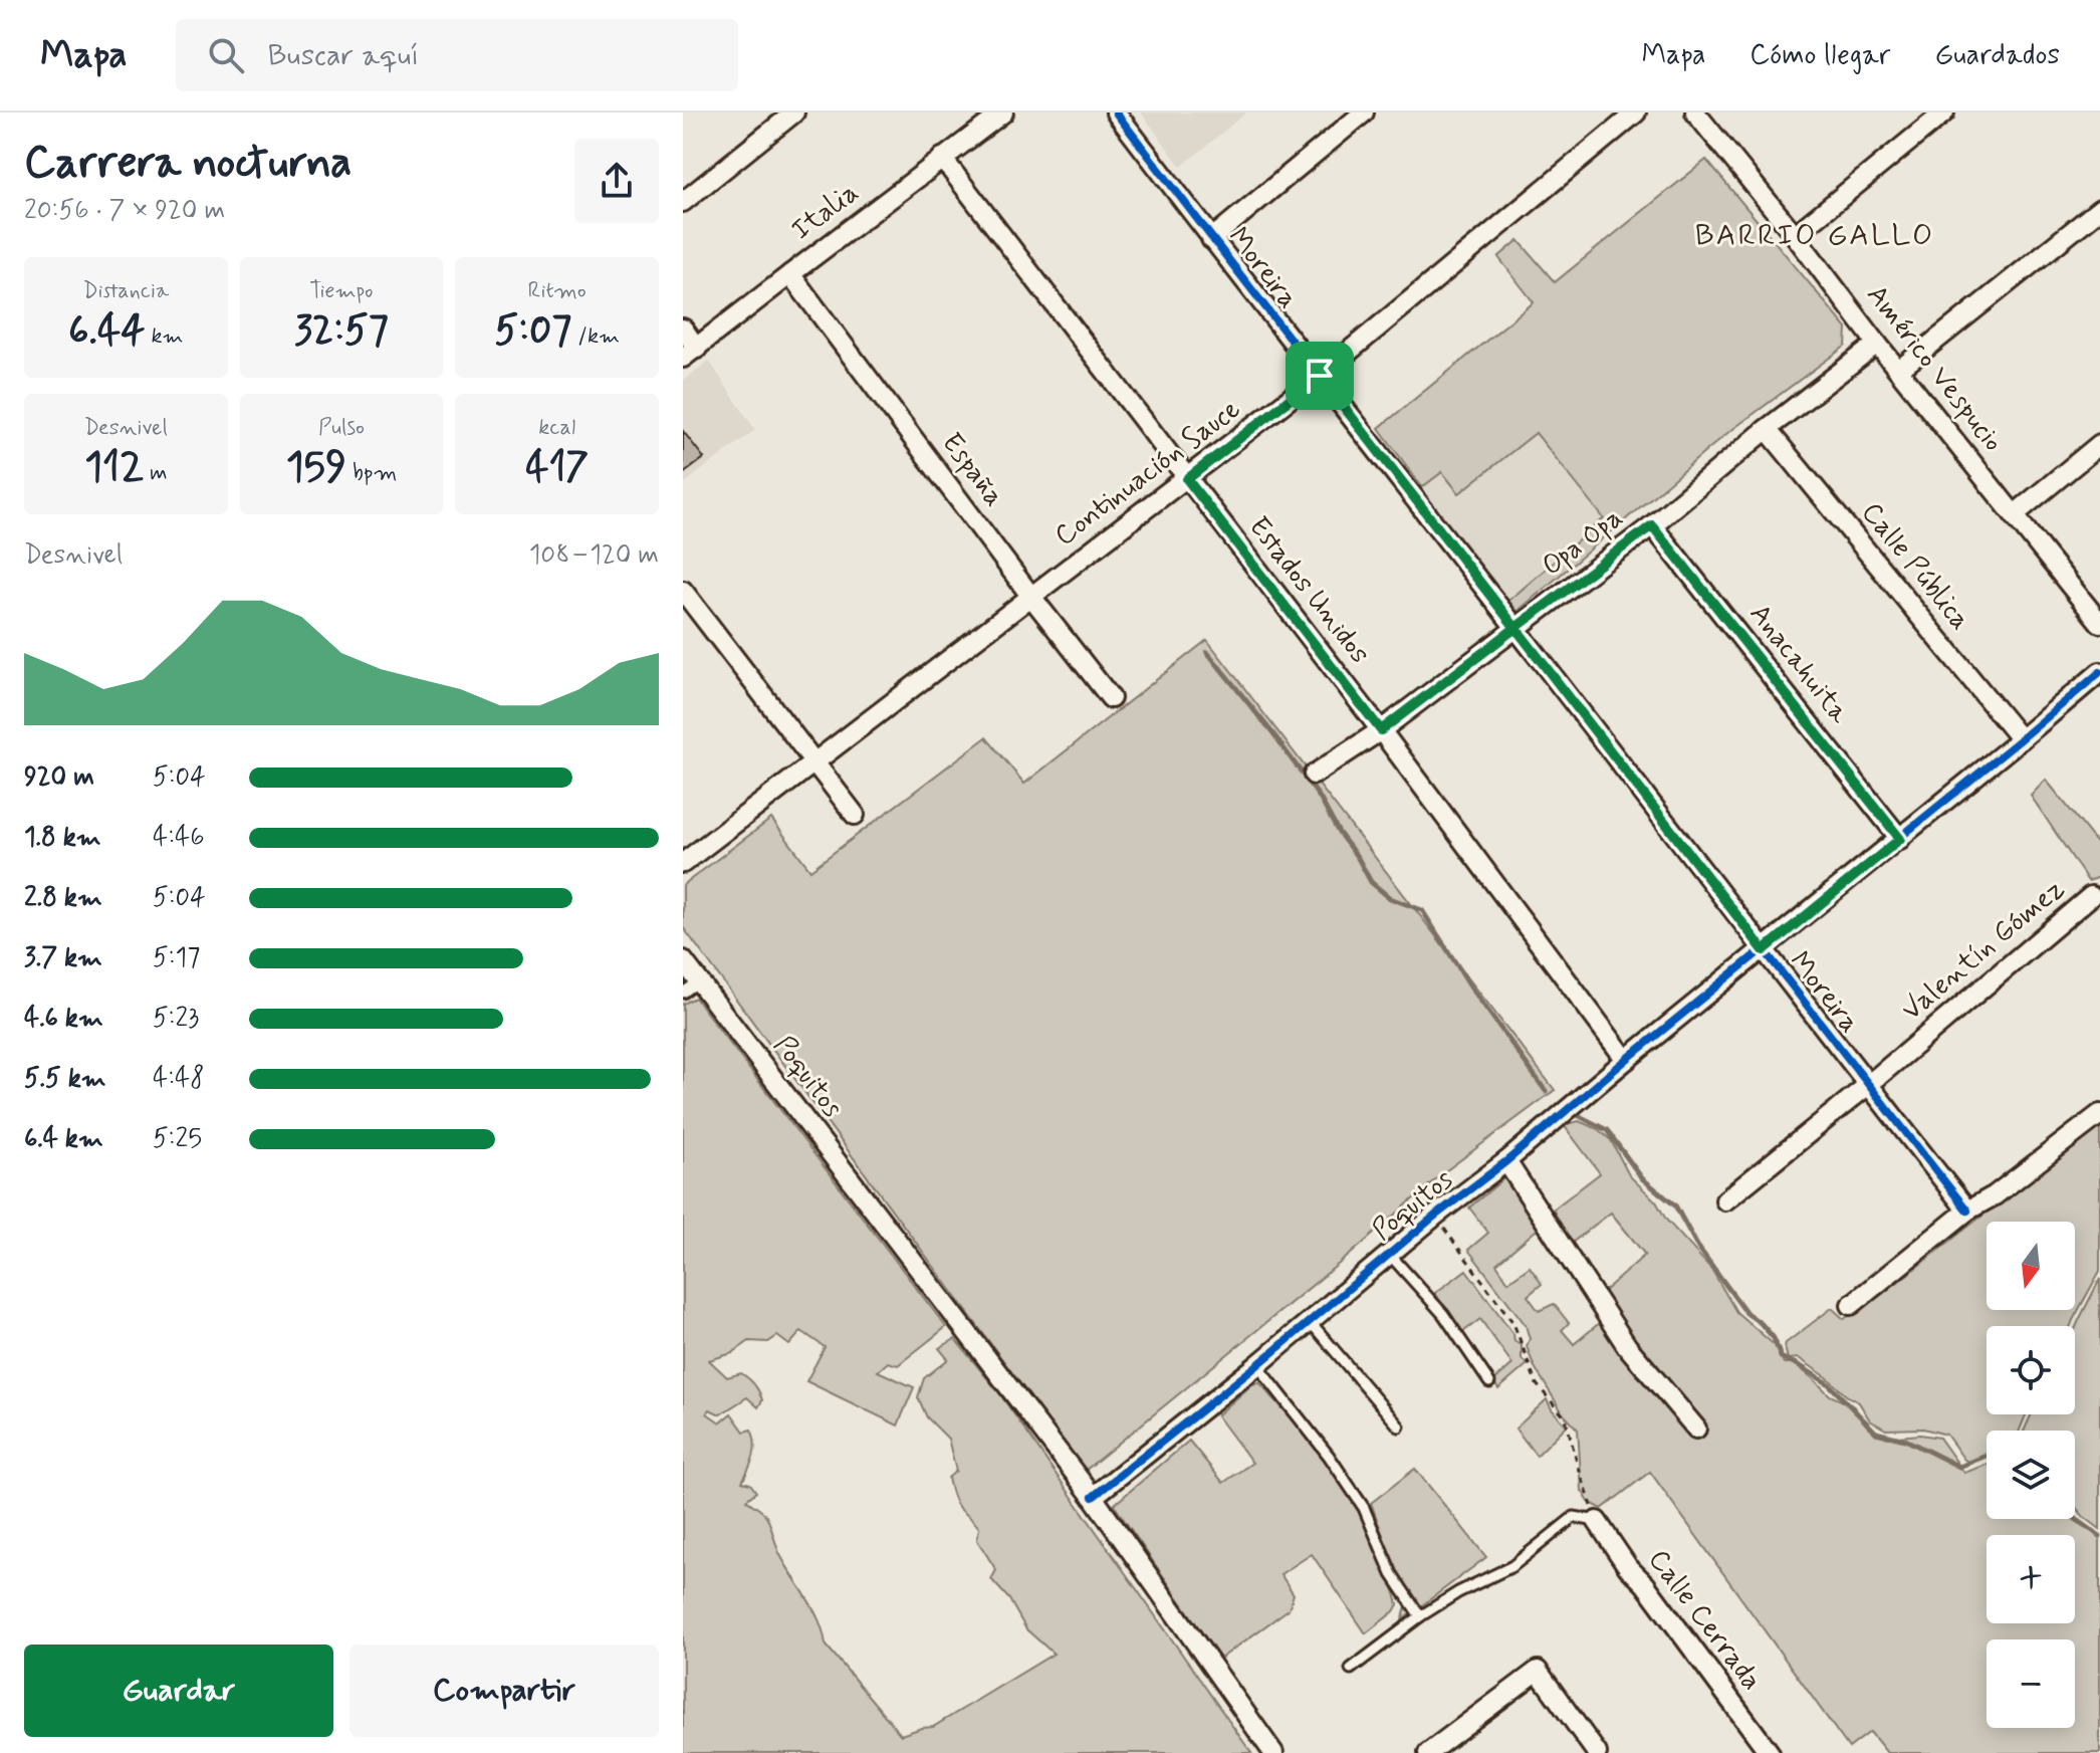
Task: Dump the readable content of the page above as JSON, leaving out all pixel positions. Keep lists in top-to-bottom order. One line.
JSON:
{"streets":{"street":["Italia","Moreira","Américo Vespucio","España","Continuación Sauce","Opa Opa","Calle Pública","Estados Unidos","Anacahuita","Valentín Gómez","Poquitos","Calle Cerrada"]},"crossings":[["Italia","España"],["Italia","Estados Unidos"],["Moreira","Continuación Sauce"],["Moreira","Opa Opa"],["Moreira","Valentín Gómez"],["Moreira","Poquitos"],["Américo Vespucio","Opa Opa"],["España","Continuación Sauce"],["Continuación Sauce","Estados Unidos"],["Opa Opa","Calle Pública"],["Opa Opa","Estados Unidos"],["Opa Opa","Anacahuita"],["Calle Pública","Poquitos"],["Estados Unidos","Poquitos"],["Anacahuita","Poquitos"]],"districts":["BARRIO GALLO"],"north":"bottom","page":{"header":"Mapa","search":"Buscar aquí","nav":["Mapa","Cómo llegar","Guardados"],"heading":["Carrera nocturna","20:56 · 7 × 920 m"],"stats":[["Distancia","6.44 km"],["Tiempo","32:57"],["Ritmo","5:07 /km"],["Desnivel","112 m"],["Pulso","159 bpm"],["kcal","417"]],"chart":["Desnivel","108–120 m"],"list":[{"name":"920 m","note":"5:04"},{"name":"1.8 km","note":"4:46"},{"name":"2.8 km","note":"5:04"},{"name":"3.7 km","note":"5:17"},{"name":"4.6 km","note":"5:23"},{"name":"5.5 km","note":"4:48"},{"name":"6.4 km","note":"5:25"}],"map_buttons":["+","−"],"buttons":["Guardar","Compartir"]}}
